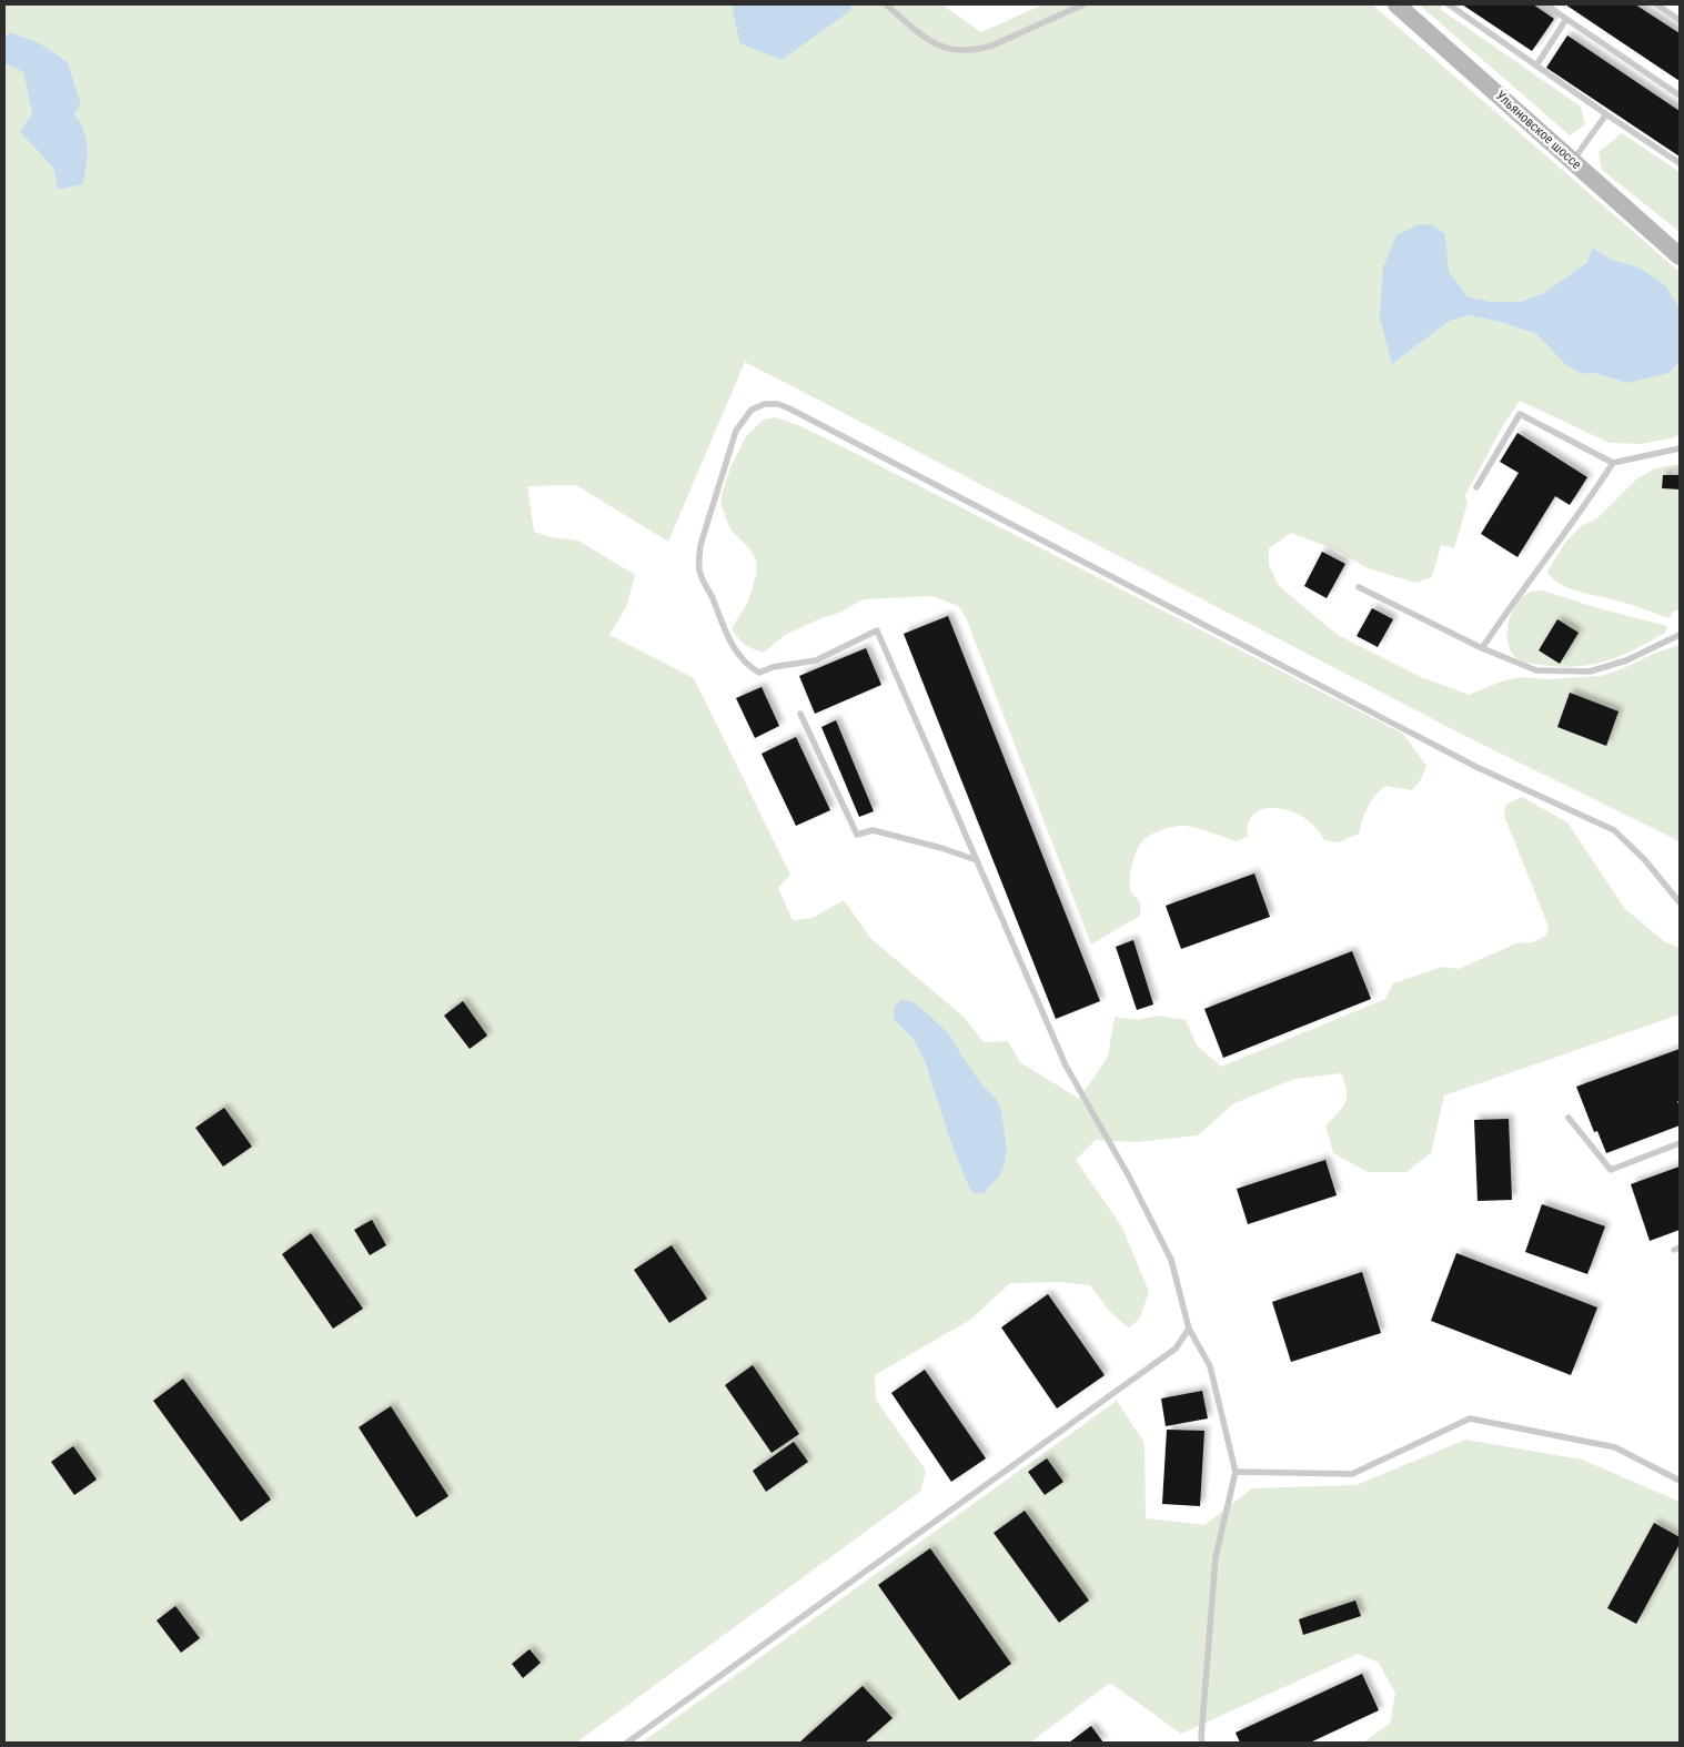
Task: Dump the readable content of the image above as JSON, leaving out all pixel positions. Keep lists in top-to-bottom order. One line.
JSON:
{"streets":{"main road":["Ульяновское шоссе"]}}
